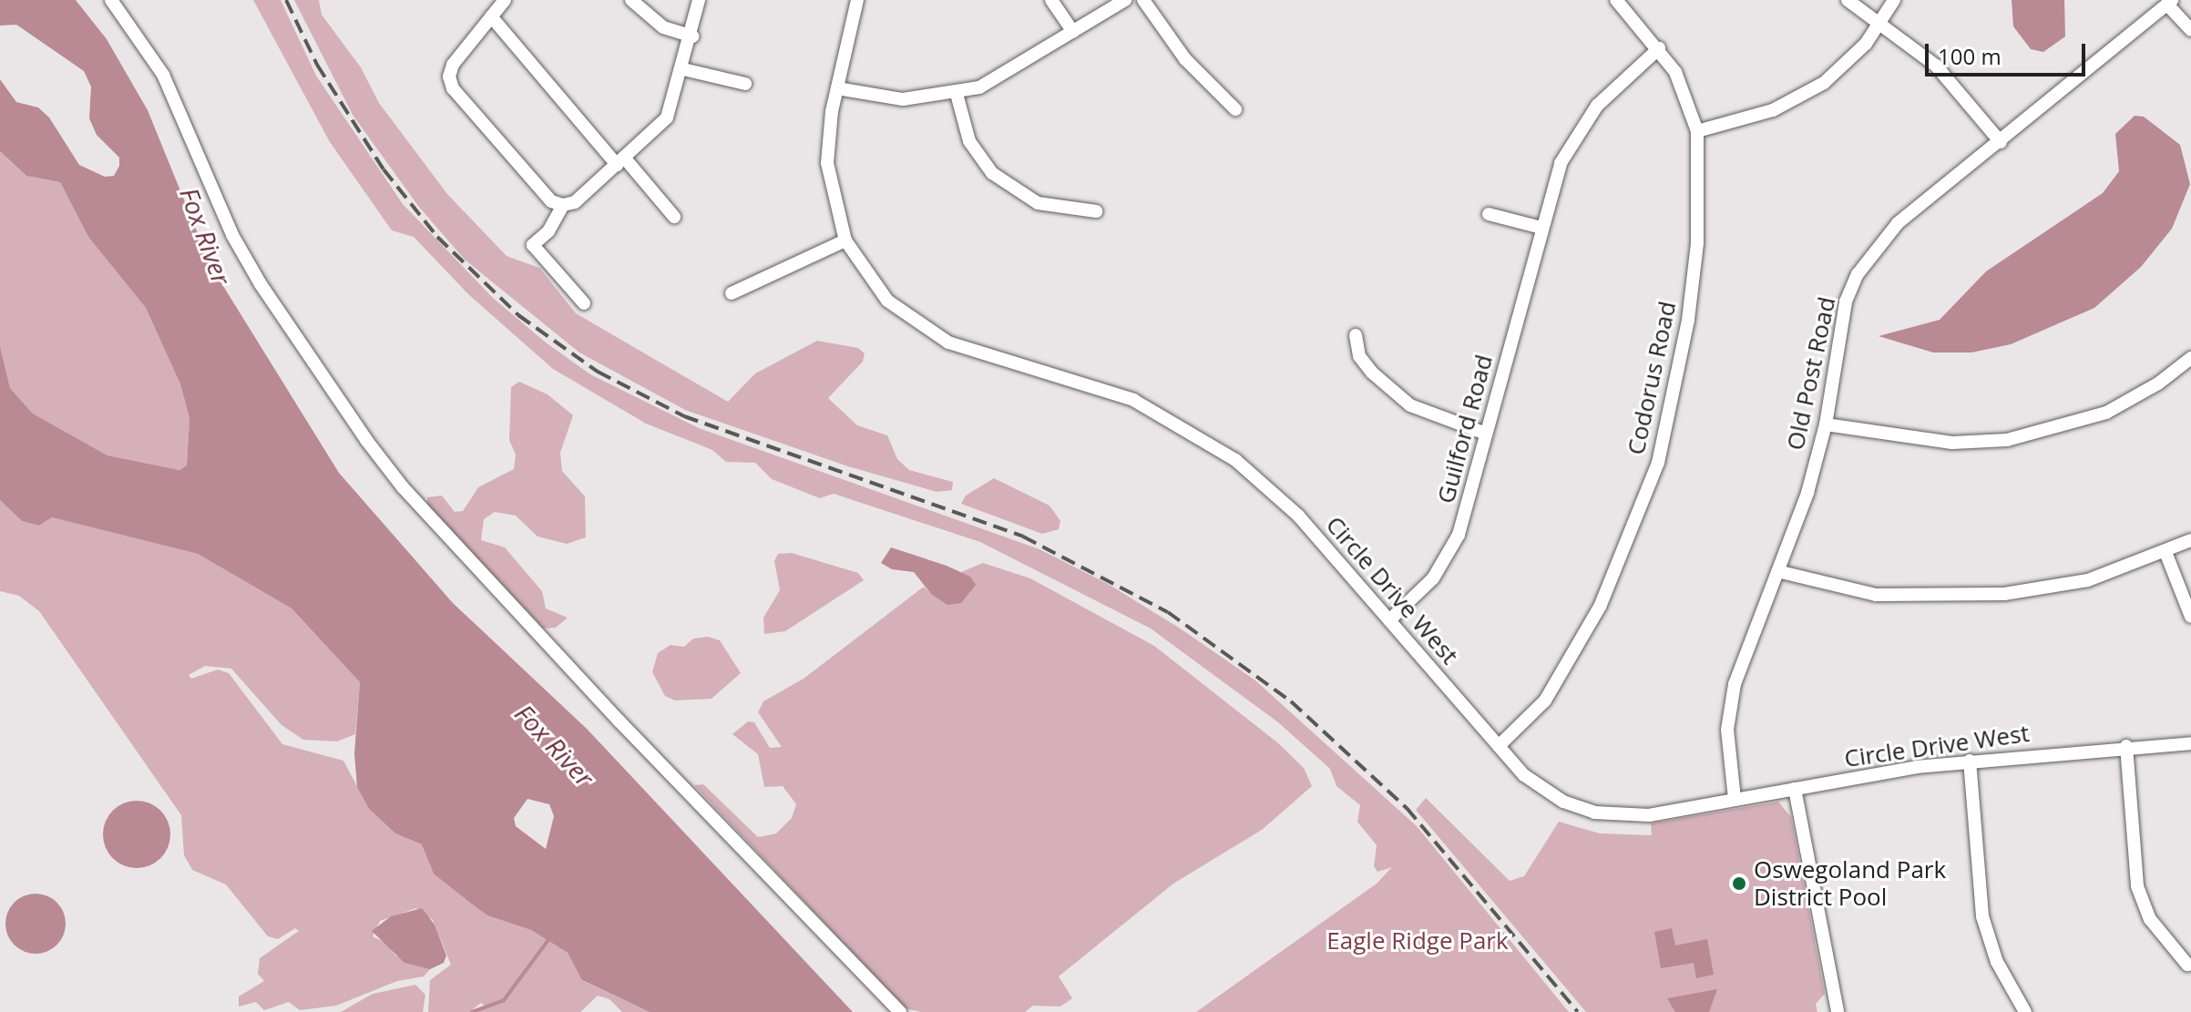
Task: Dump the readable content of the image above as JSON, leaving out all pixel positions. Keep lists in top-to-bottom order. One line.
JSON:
{"streets":{"street":["Old Post Road","Codorus Road","Guilford Road","Circle Drive West"]},"crossings":[["Old Post Road","Circle Drive West"],["Codorus Road","Guilford Road"],["Codorus Road","Circle Drive West"],["Guilford Road","Circle Drive West"]],"water":["Fox River"],"parks":["Eagle Ridge Park"],"places":["Oswegoland Park District Pool"],"scale_bar":"100 m"}
